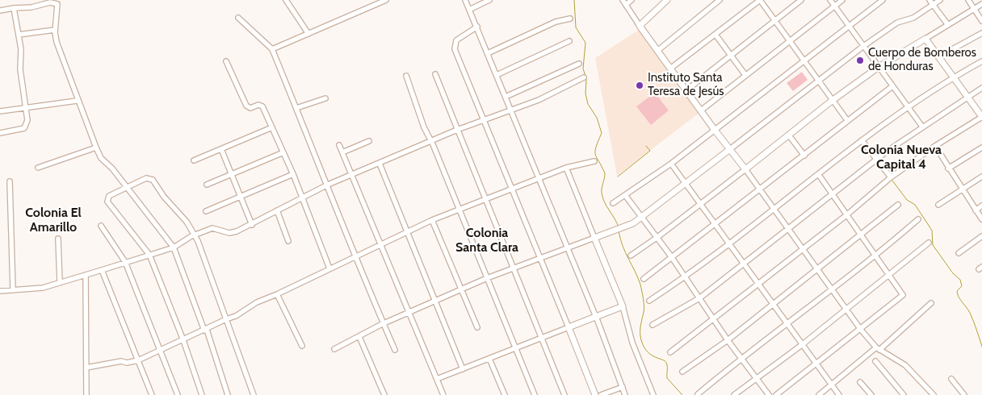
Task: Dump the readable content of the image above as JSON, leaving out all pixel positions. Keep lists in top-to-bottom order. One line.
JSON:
{"districts":["Colonia Nueva Capital 4","Colonia El Amarillo","Colonia Santa Clara"],"places":["Cuerpo de Bomberos de Honduras","Instituto Santa Teresa de Jesús"]}
